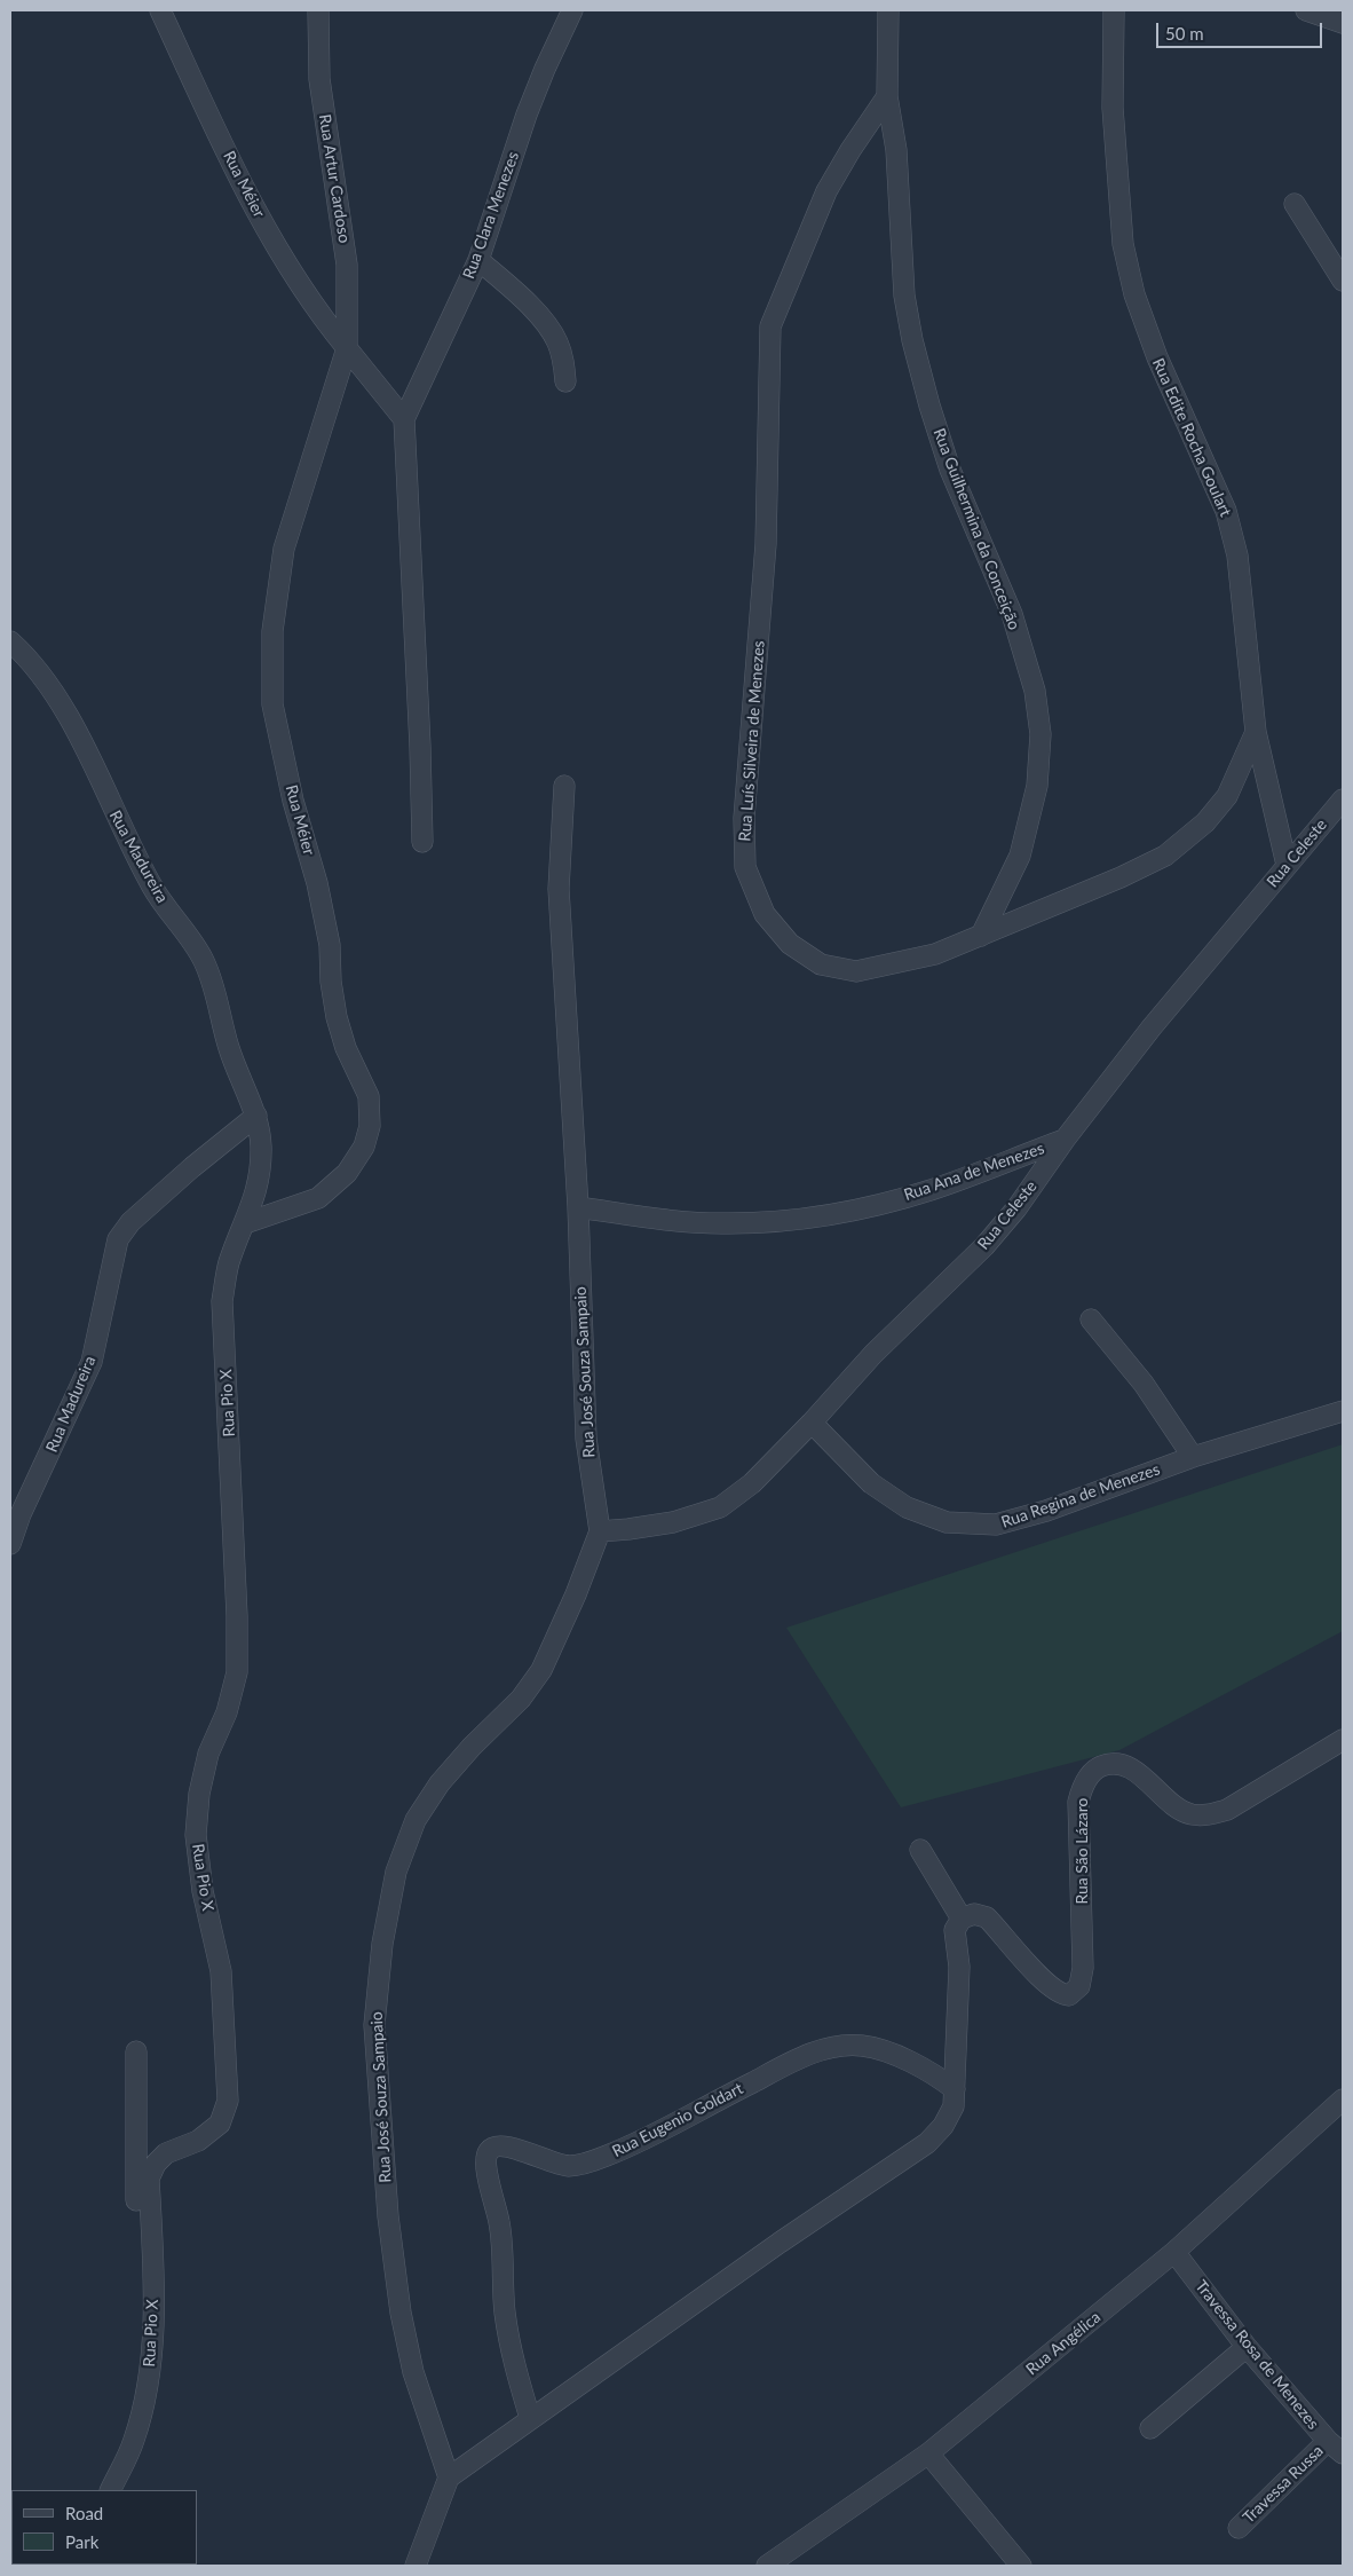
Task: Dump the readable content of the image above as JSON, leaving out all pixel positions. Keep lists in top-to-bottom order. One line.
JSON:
{"streets":{"street":["Rua Artur Cardoso","Rua Méier","Rua Clara Menezes","Rua Edite Rocha Goulart","Rua Guilhermina da Conceição","Rua Luís Silveira de Menezes","Rua Celeste","Rua Madureira","Rua Ana de Menezes","Rua José Souza Sampaio","Rua Pio X","Rua Regina de Menezes","Rua São Lázaro","Rua Eugenio Goldart","Rua Angélica","Travessa Rosa de Menezes","Travessa Russa"]},"crossings":[["Rua Artur Cardoso","Rua Méier"],["Rua Méier","Rua Clara Menezes"],["Rua Méier","Rua Madureira"],["Rua Méier","Rua Pio X"],["Rua Edite Rocha Goulart","Rua Luís Silveira de Menezes"],["Rua Edite Rocha Goulart","Rua Celeste"],["Rua Guilhermina da Conceição","Rua Luís Silveira de Menezes"],["Rua Celeste","Rua Ana de Menezes"],["Rua Celeste","Rua José Souza Sampaio"],["Rua Celeste","Rua Regina de Menezes"],["Rua Madureira","Rua Pio X"],["Rua Ana de Menezes","Rua José Souza Sampaio"],["Rua Angélica","Travessa Rosa de Menezes"],["Travessa Rosa de Menezes","Travessa Russa"]],"legend":["Road","Park"],"scale_bar":"50 m"}
